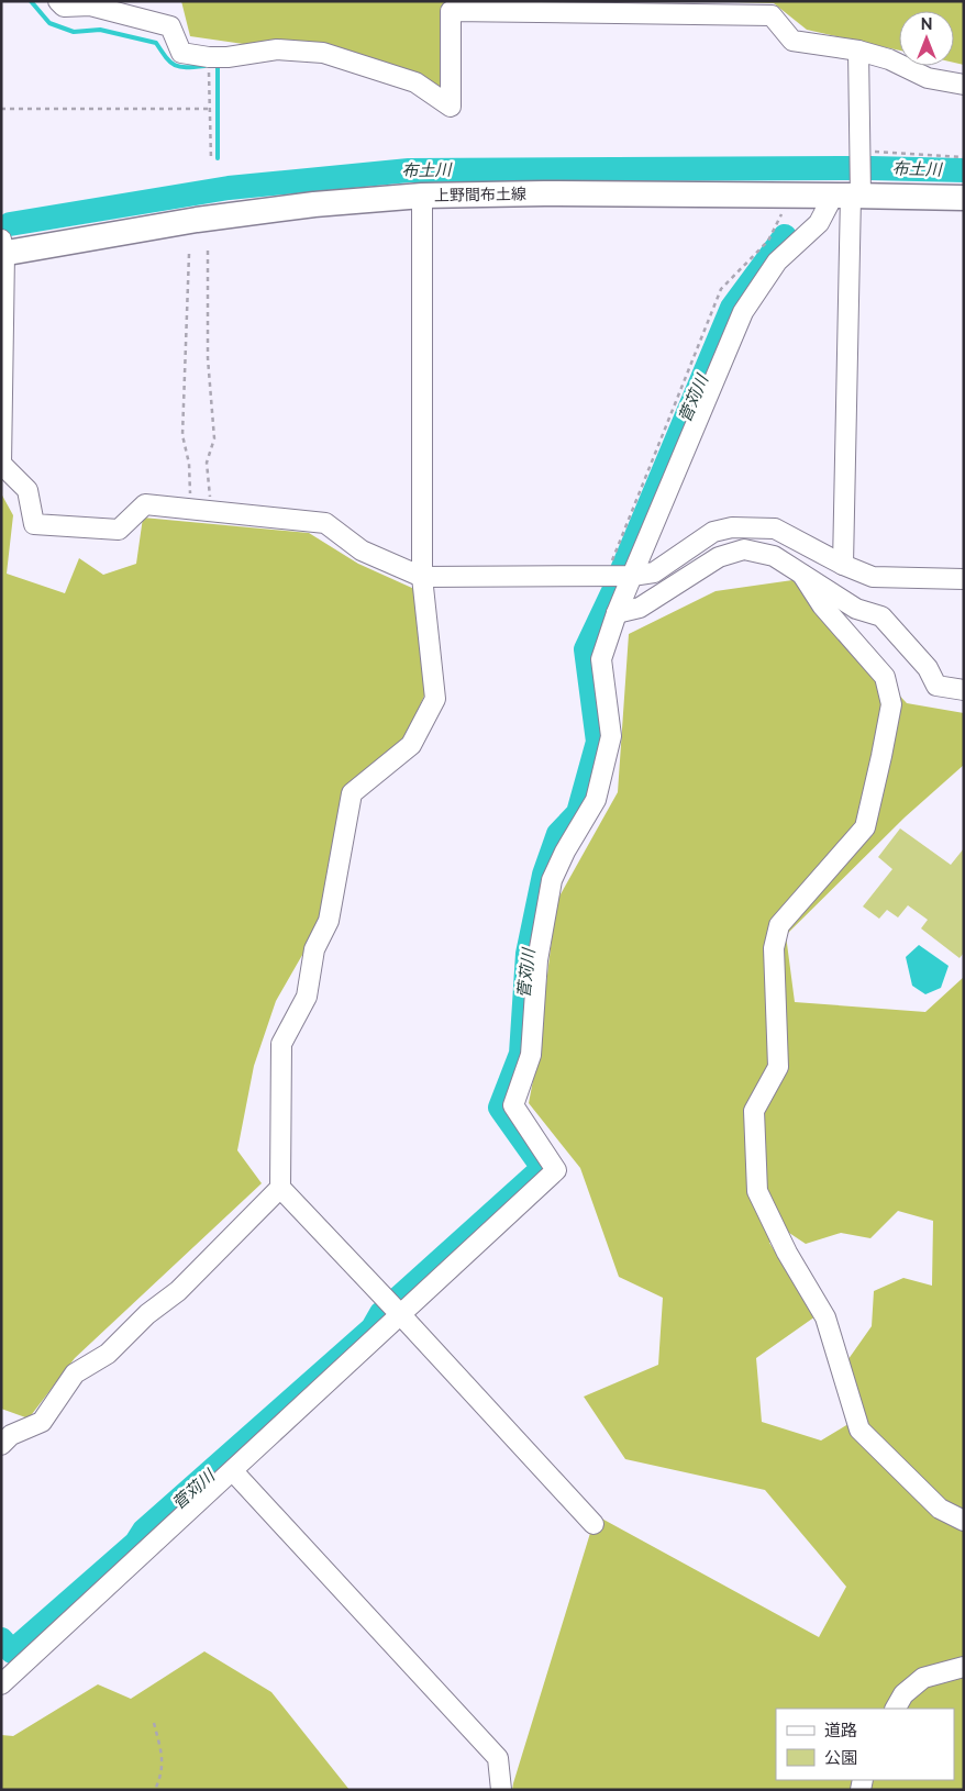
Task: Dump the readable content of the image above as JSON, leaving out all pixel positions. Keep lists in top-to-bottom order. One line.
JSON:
{"streets":{"main road":["上野間布土線"]},"water":["布土川","菅苅川"],"legend":["道路","公園"],"north":"top"}
